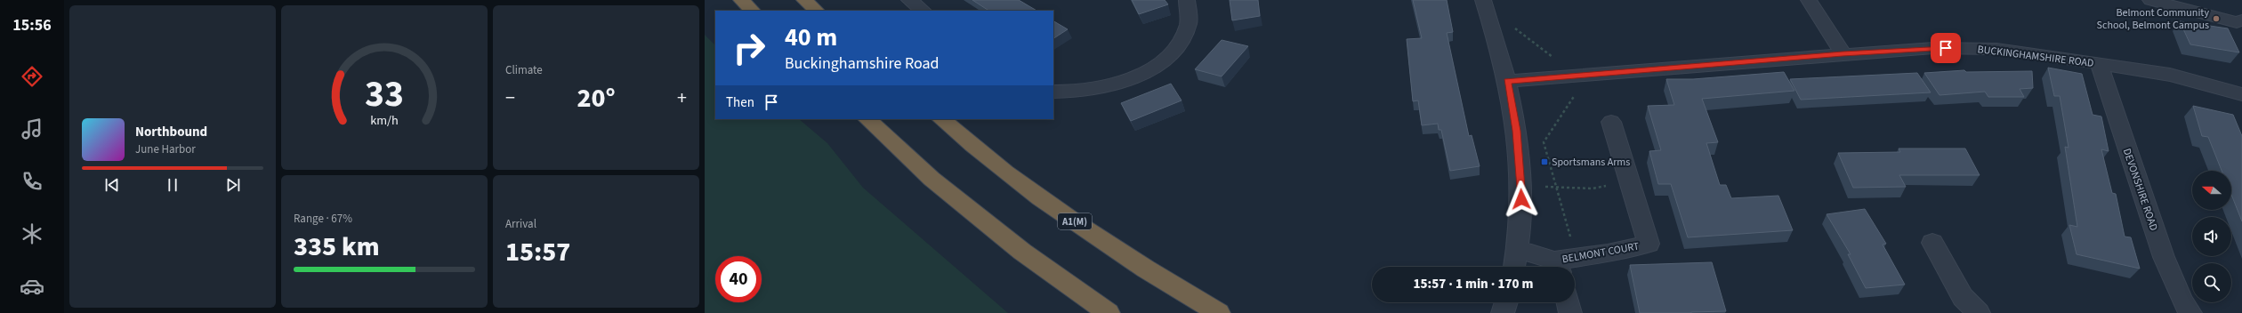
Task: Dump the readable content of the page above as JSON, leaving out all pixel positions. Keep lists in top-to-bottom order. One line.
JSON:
{"streets":{"highway":["A1(M)"],"street":["BUCKINGHAMSHIRE ROAD","DEVONSHIRE ROAD","BELMONT COURT"]},"crossings":[["BUCKINGHAMSHIRE ROAD","DEVONSHIRE ROAD"]],"places":{"other":["Belmont Community School, Belmont Campus"],"transit":["Sportsmans Arms"]},"north":"left","page":{"tabs":"15:56","tile":["Climate",["Range · 67%","335 km"],["Arrival","15:57"]],"turn":["40 m","Buckinghamshire Road"],"heat":["−","20°","+"],"then":"Then","song":["Northbound","June Harbor"],"limit":"40","trip":"15:57 · 1 min · 170 m","gauge":["33","km/h"]}}
